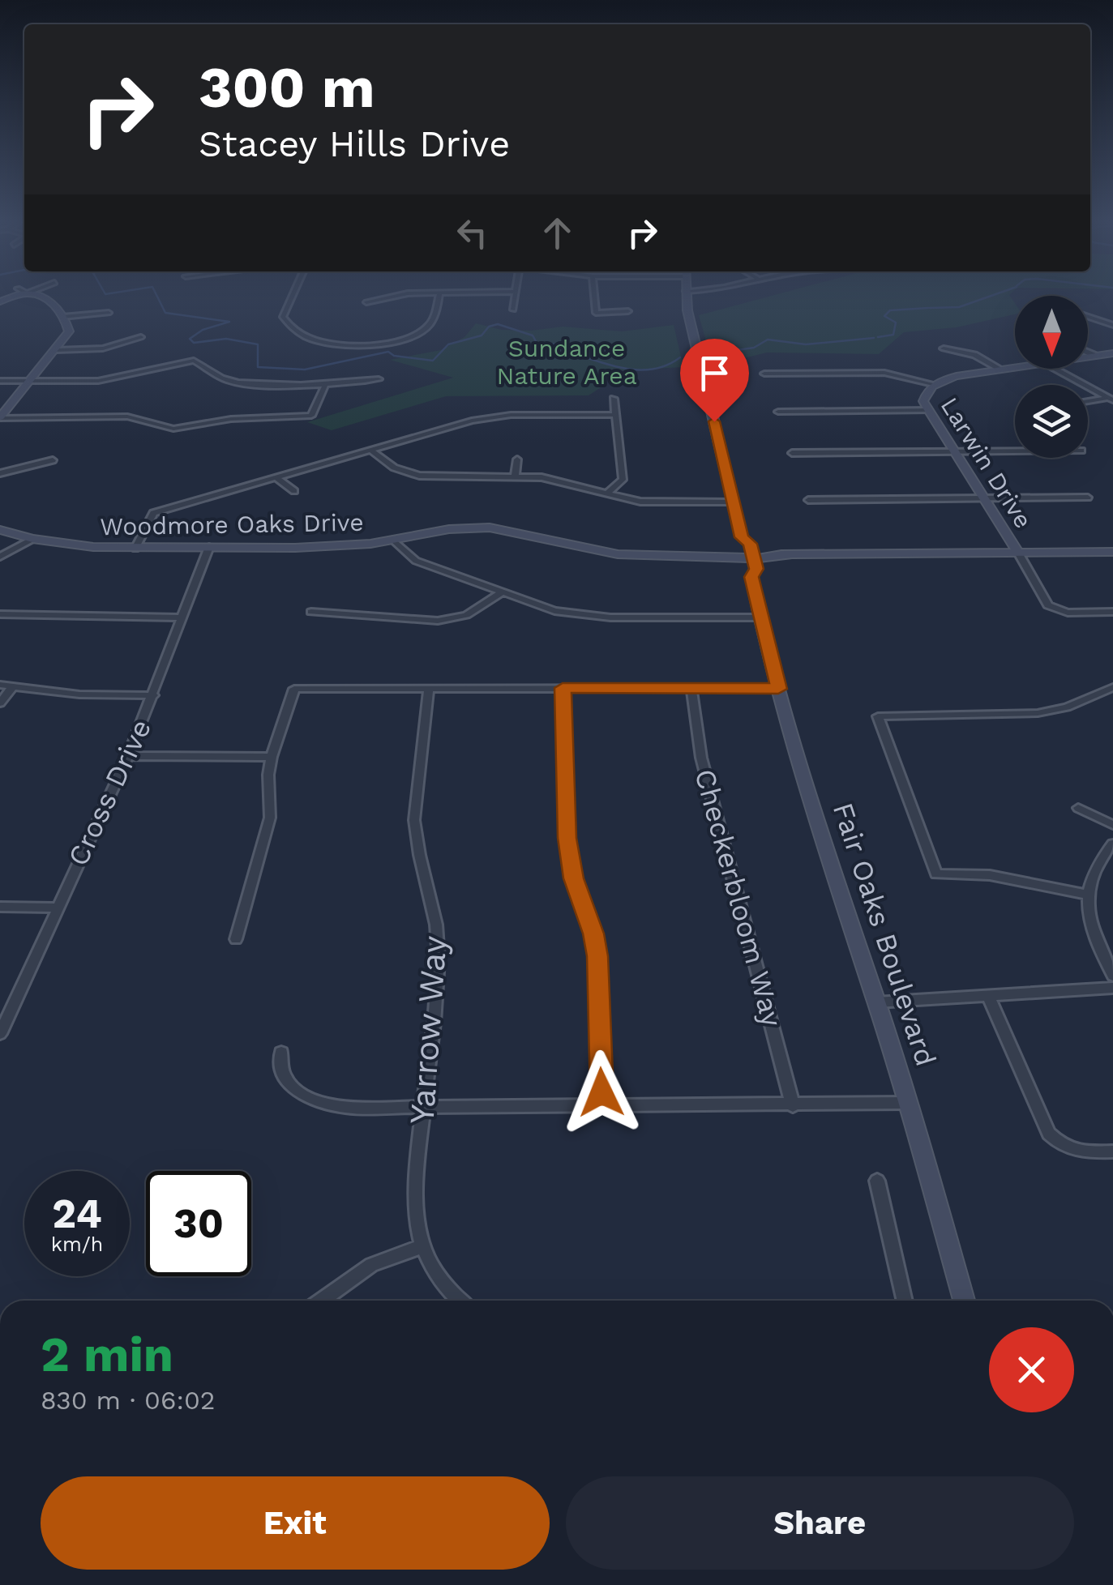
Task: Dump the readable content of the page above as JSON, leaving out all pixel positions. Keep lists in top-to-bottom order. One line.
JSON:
{"streets":{"street":["Larwin Drive","Woodmore Oaks Drive","Cross Drive","Checkerbloom Way","Fair Oaks Boulevard","Yarrow Way"]},"crossings":[["Larwin Drive","Woodmore Oaks Drive"],["Woodmore Oaks Drive","Cross Drive"],["Woodmore Oaks Drive","Fair Oaks Boulevard"]],"parks":["Sundance Nature Area"],"north":"bottom","page":{"turn":["300 m","Stacey Hills Drive"],"speed":"24 km/h","limit":"30","heading":["2 min","830 m · 06:02"],"buttons":["Exit","Share"]}}
